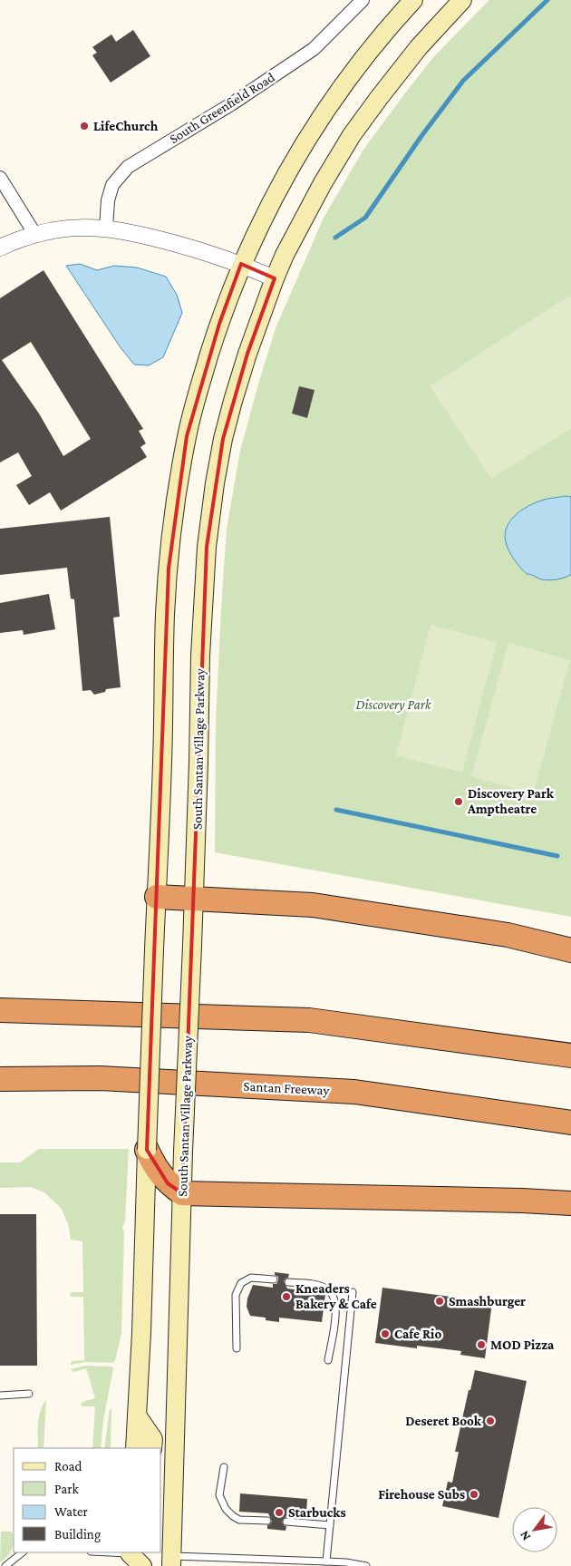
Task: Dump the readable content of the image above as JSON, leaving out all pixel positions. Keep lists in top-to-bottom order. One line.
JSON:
{"streets":{"highway":["Santan Freeway"],"main road":["South Santan Village Parkway"],"street":["South Greenfield Road"]},"parks":["Discovery Park"],"places":["LifeChurch","Discovery Park Amptheatre","Kneaders Bakery & Cafe","Smashburger","Cafe Rio","MOD Pizza","Deseret Book","Firehouse Subs","Starbucks"],"legend":["Road","Park","Water","Building"],"north":"bottom left"}
